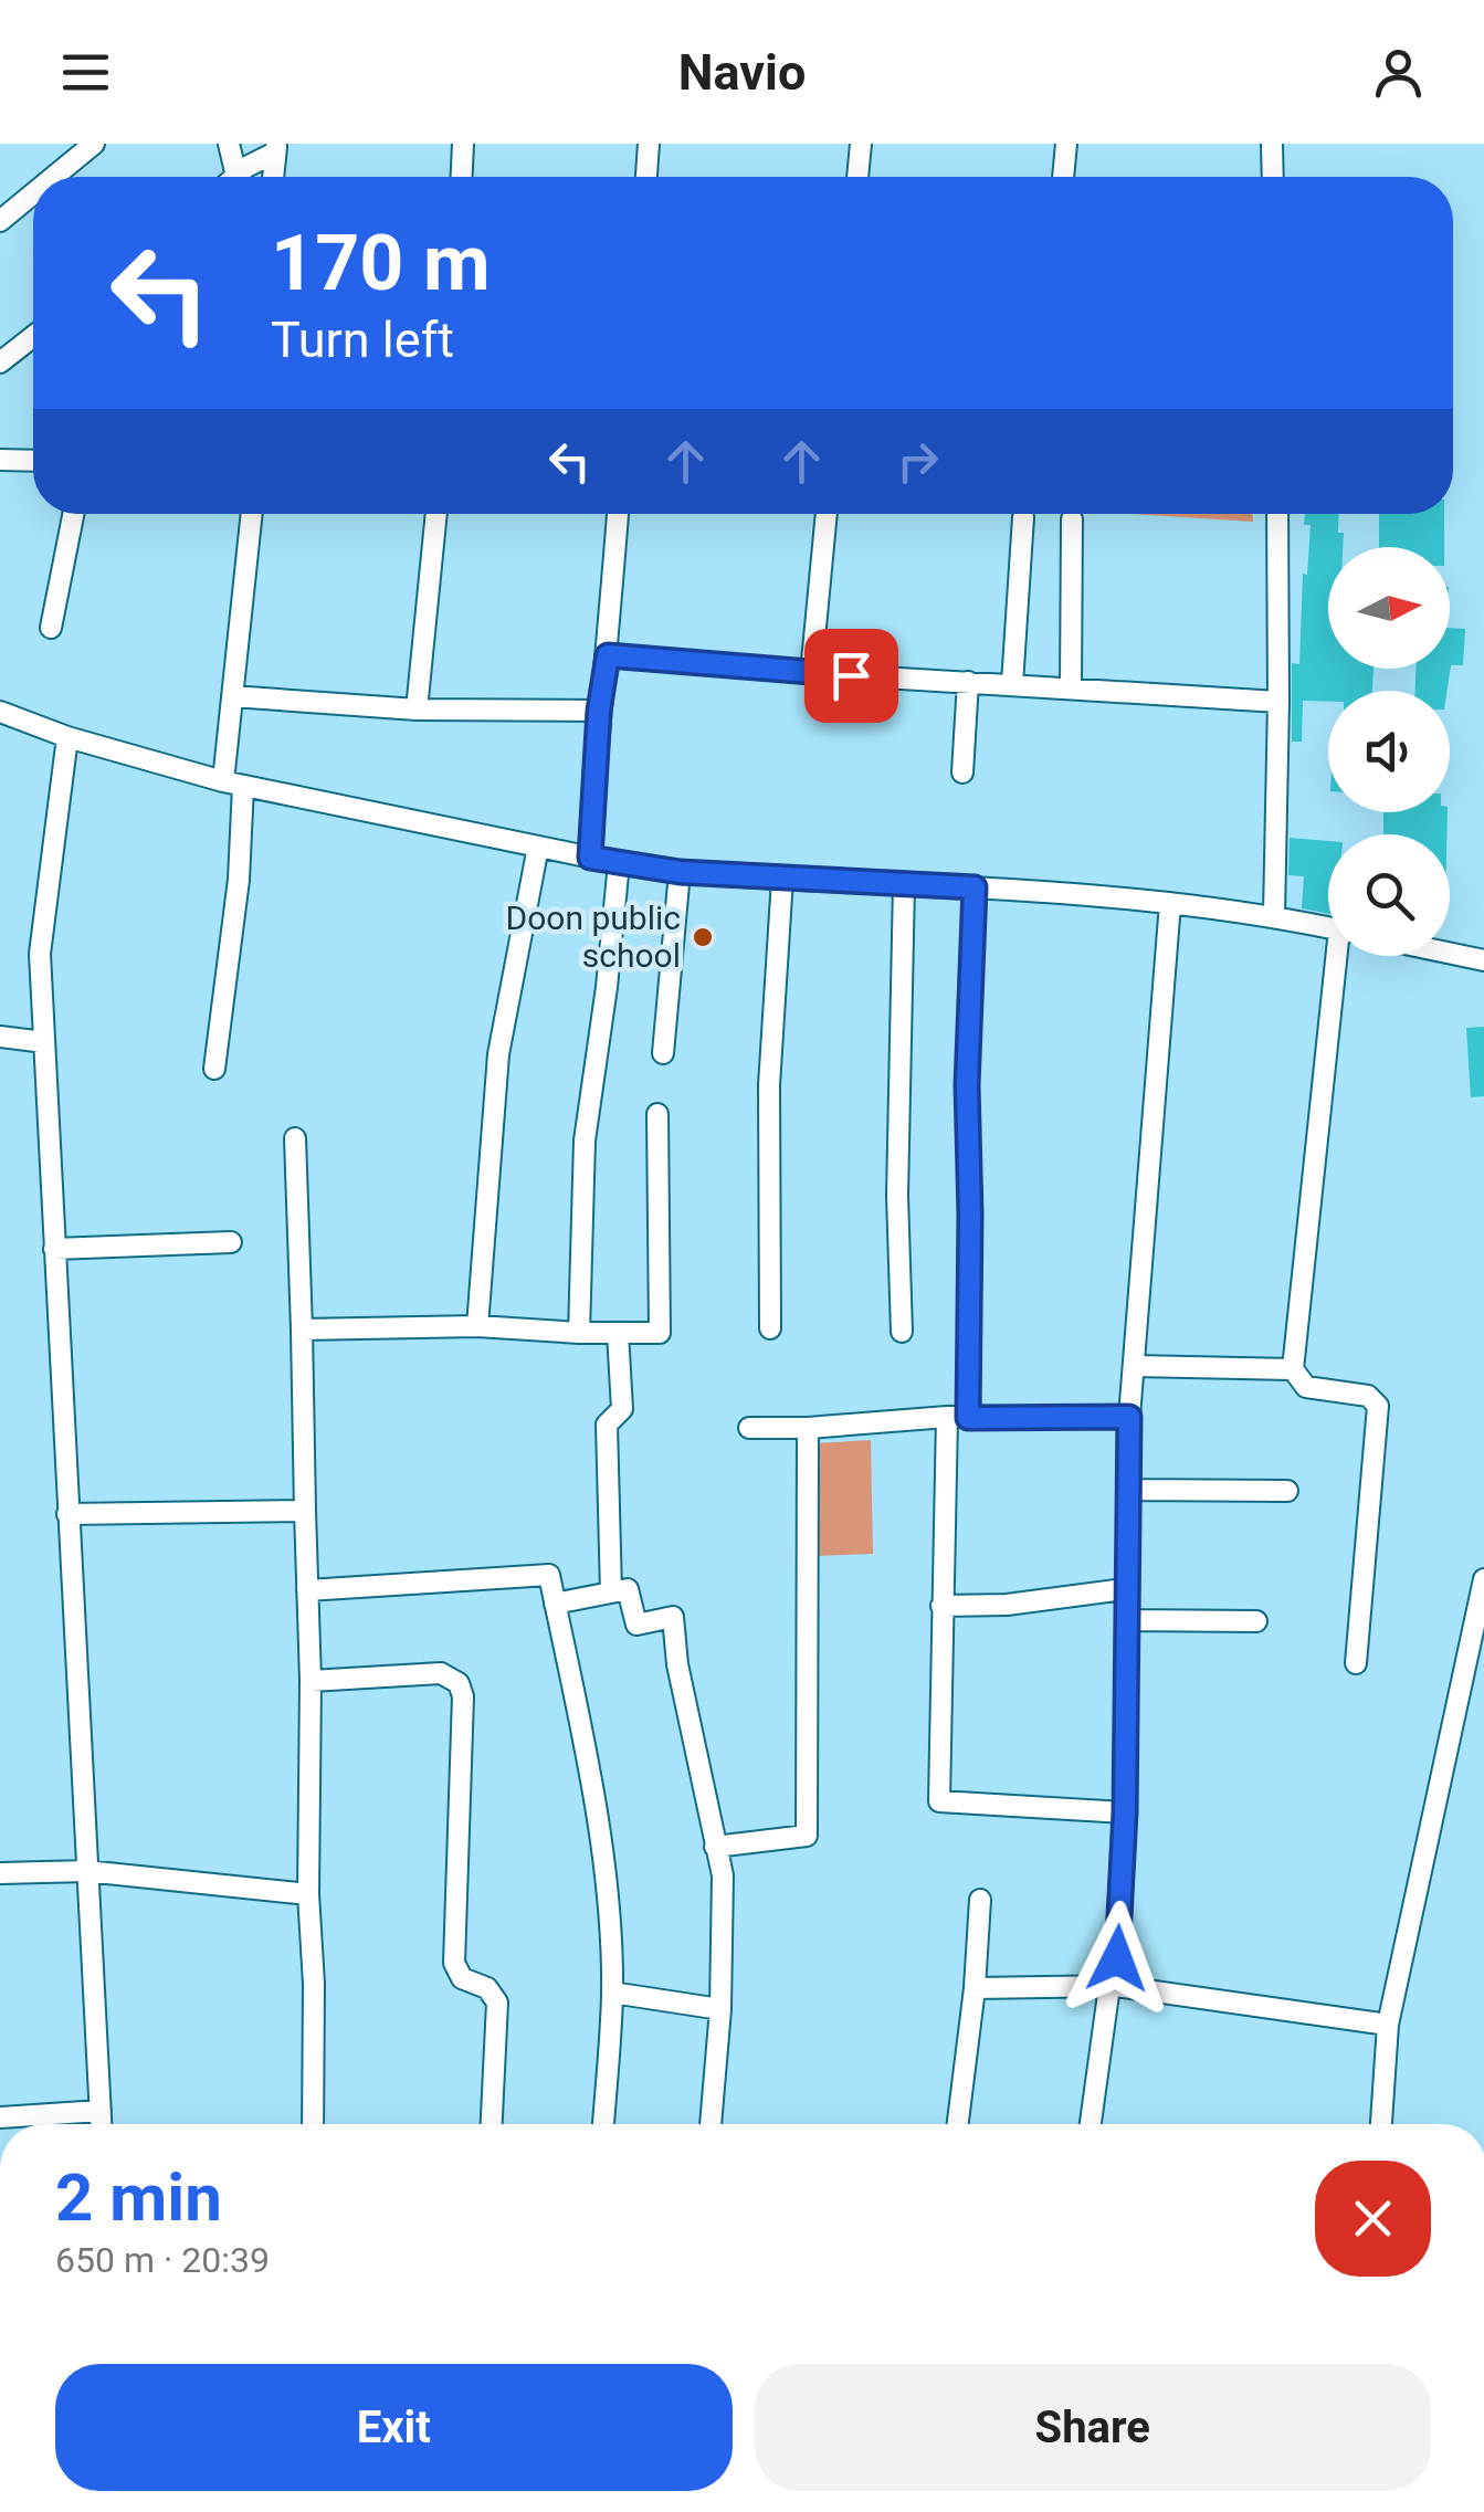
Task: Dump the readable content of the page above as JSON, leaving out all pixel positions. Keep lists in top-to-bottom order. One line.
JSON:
{"places":["Doon public school"],"north":"right","page":{"header":"Navio","turn":["170 m","Turn left"],"heading":["2 min","650 m · 20:39"],"buttons":["Exit","Share"]}}
